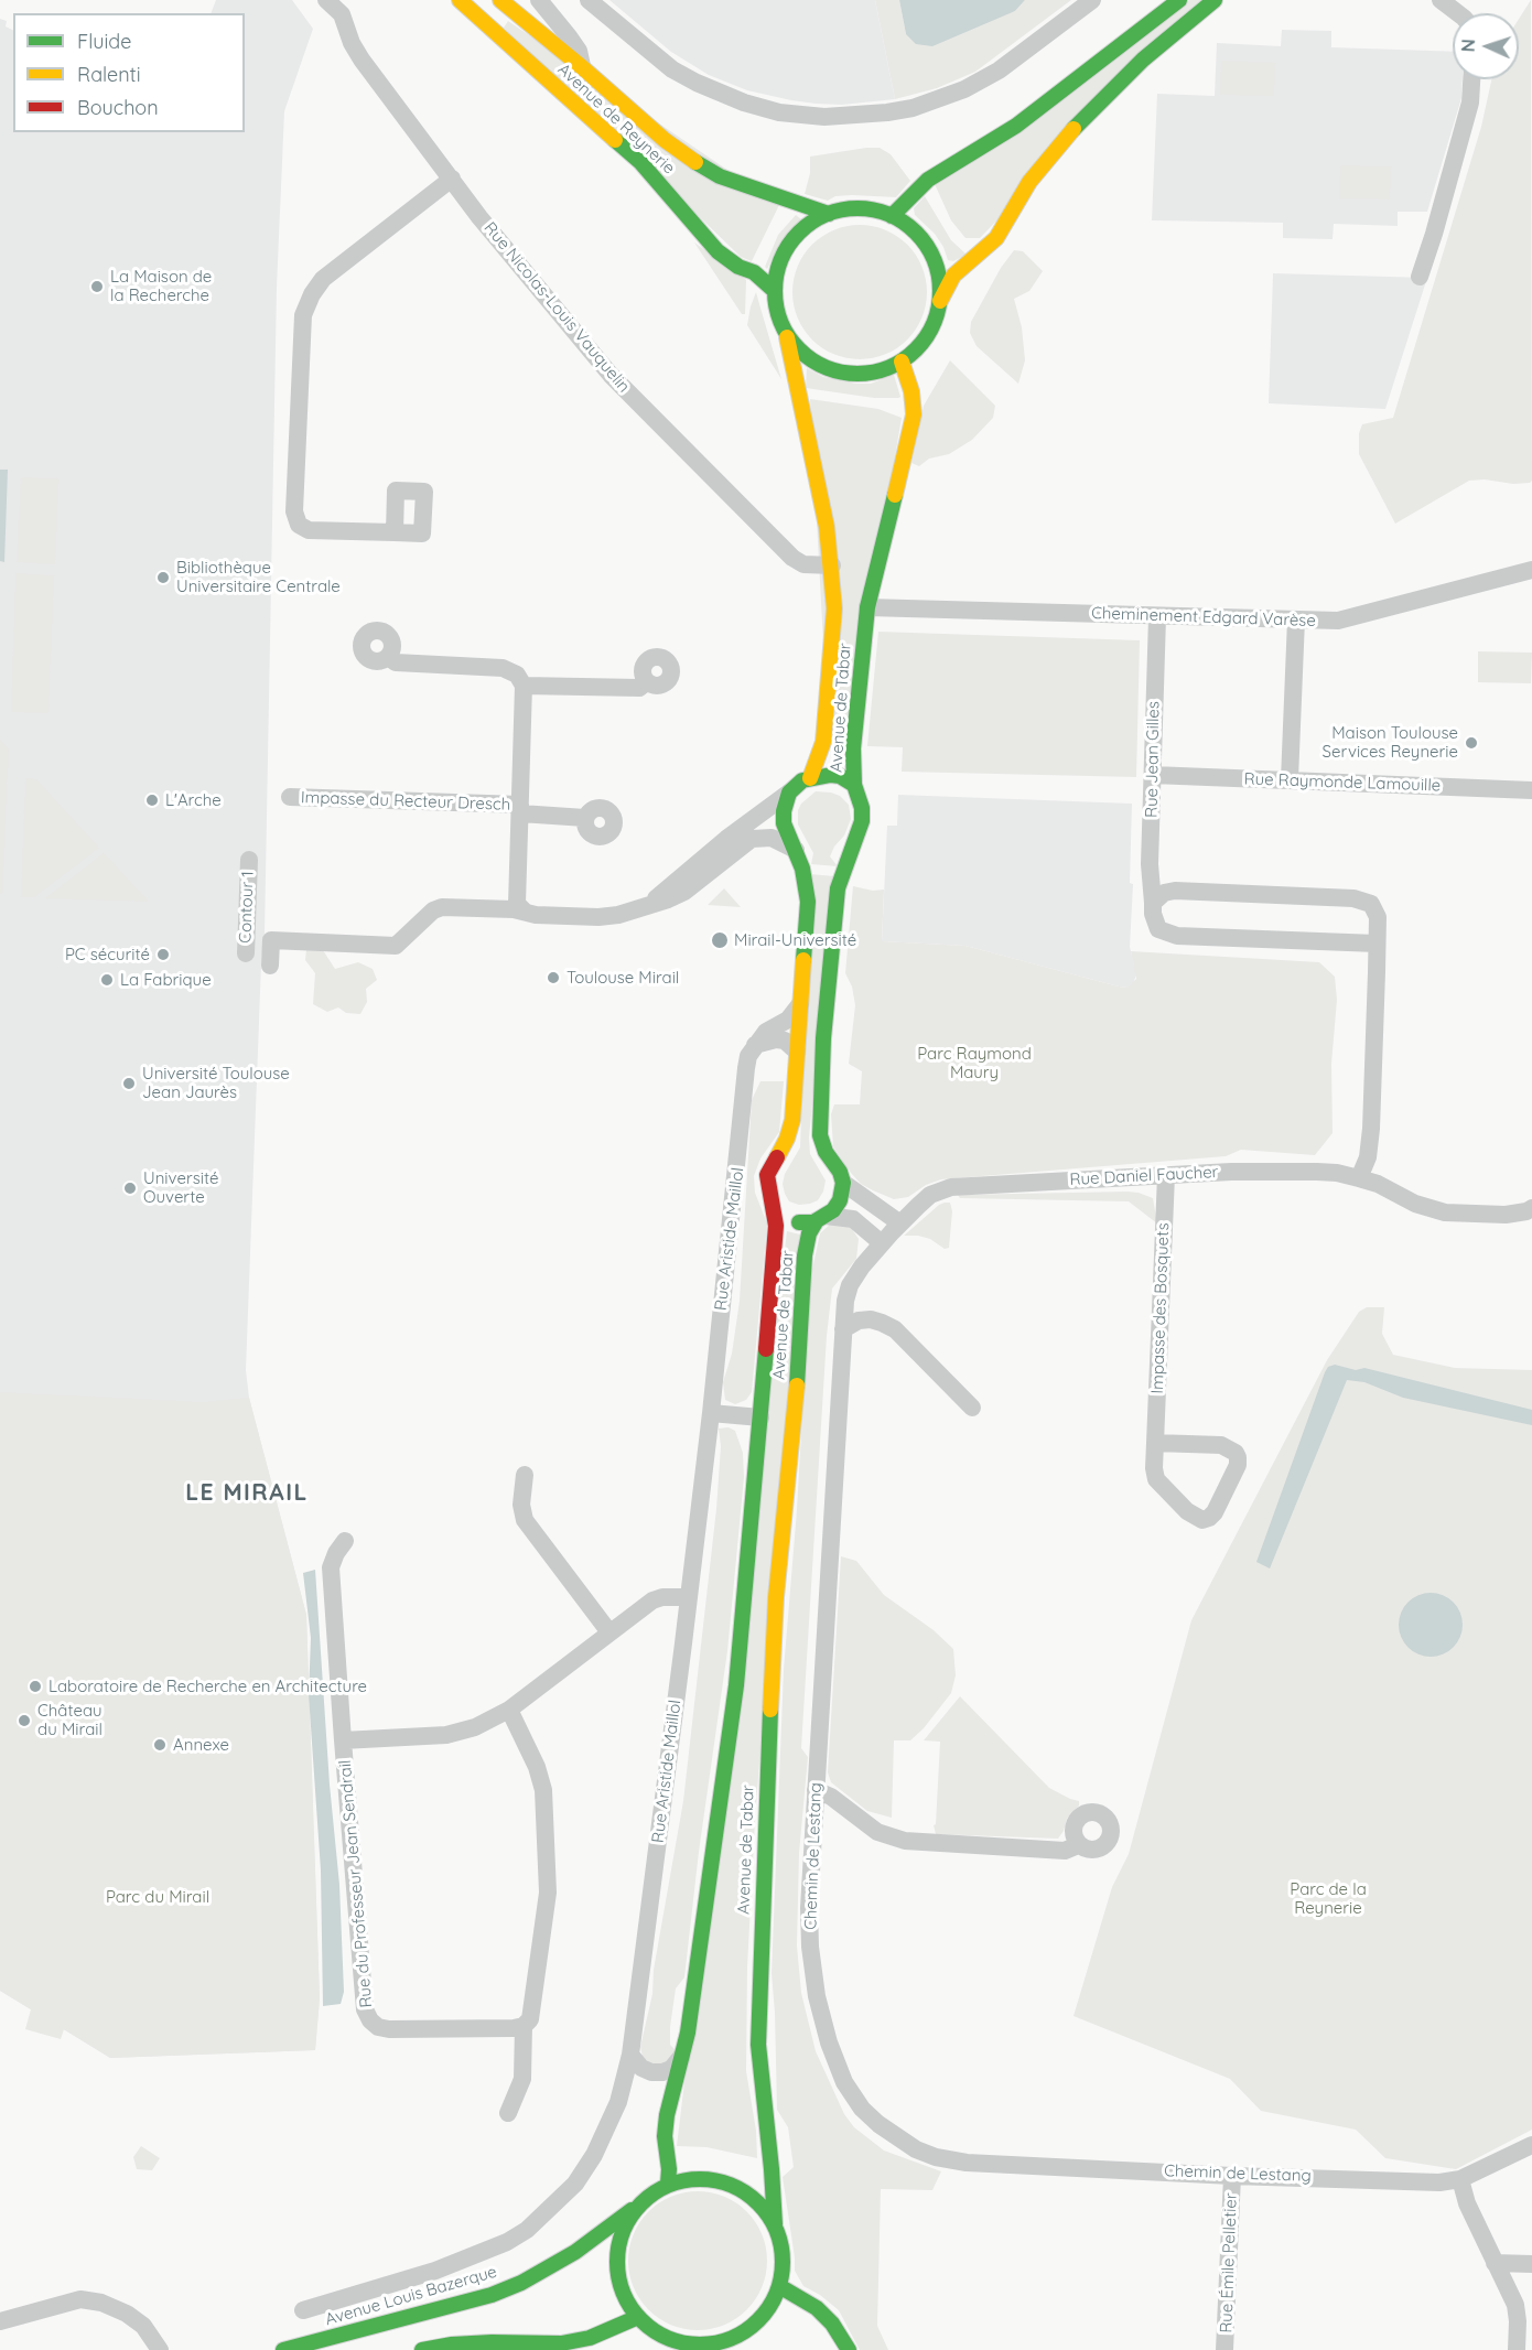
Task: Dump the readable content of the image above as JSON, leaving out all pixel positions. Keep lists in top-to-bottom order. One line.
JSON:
{"streets":{"main road":["Avenue de Reynerie","Avenue de Tabar","Avenue Louis Bazerque"],"street":["Rue Nicolas-Louis Vauquelin","Cheminement Edgard Varèse","Rue Jean Gilles","Rue Raymonde Lamouille","Impasse du Recteur Dresch","Contour 1","Rue Daniel Faucher","Rue Aristide Maillol","Impasse des Bosquets","Chemin de Lestang","Rue du Professeur Jean Sendrail","Rue Émile Pelletier"]},"crossings":[["Avenue de Reynerie","Avenue de Tabar"],["Rue Nicolas-Louis Vauquelin","Avenue de Tabar"],["Cheminement Edgard Varèse","Avenue de Tabar"],["Cheminement Edgard Varèse","Rue Jean Gilles"],["Avenue de Tabar","Avenue Louis Bazerque"],["Rue Jean Gilles","Rue Raymonde Lamouille"],["Rue Daniel Faucher","Impasse des Bosquets"],["Rue Daniel Faucher","Chemin de Lestang"],["Chemin de Lestang","Rue Émile Pelletier"]],"districts":["LE MIRAIL"],"parks":["Parc Raymond Maury","Parc de la Reynerie","Parc du Mirail"],"places":["La Maison de la Recherche","Bibliothèque Universitaire Centrale","Maison Toulouse Services Reynerie","L'Arche","Mirail-Université","PC sécurité","Toulouse Mirail","La Fabrique","Université Toulouse Jean Jaurès","Université Ouverte","Laboratoire de Recherche en Architecture","Château du Mirail","Annexe"],"legend":["Fluide","Ralenti","Bouchon"],"north":"left"}
